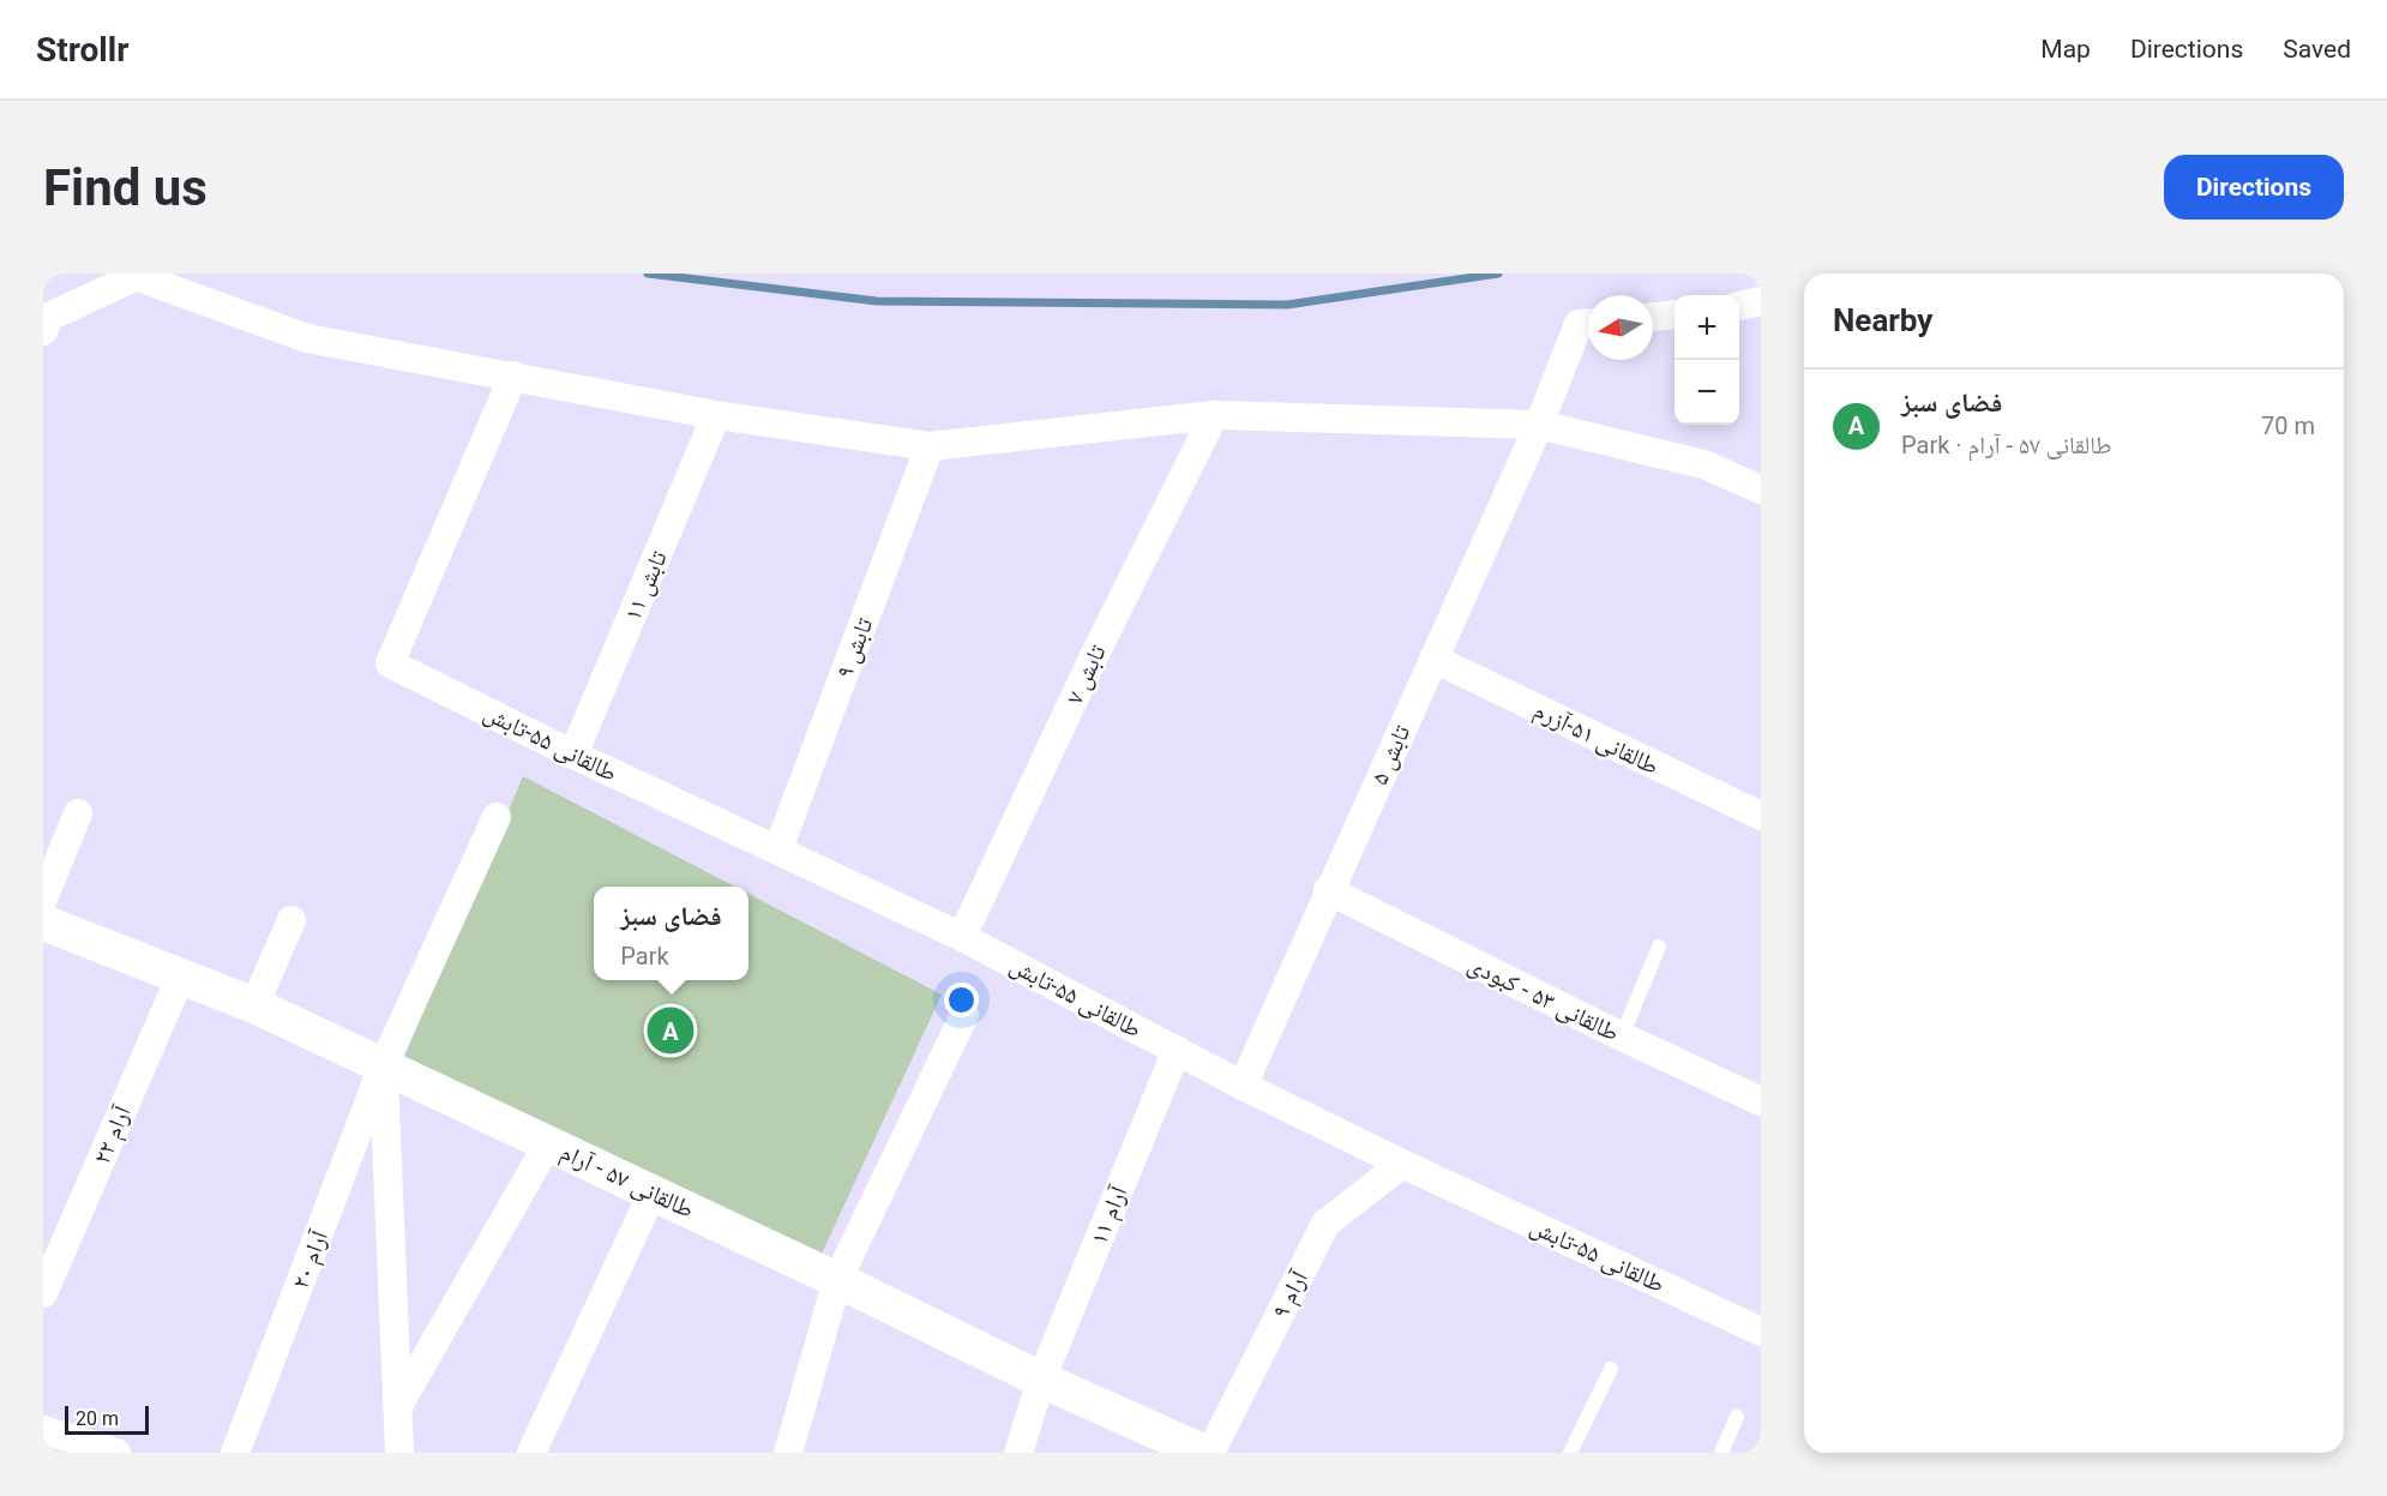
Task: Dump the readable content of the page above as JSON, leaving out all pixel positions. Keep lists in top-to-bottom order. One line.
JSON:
{"streets":{"street":["تابش ۱۱","تابش ۹","تابش ۷","طالقانی ۵۱-آزرم","طالقانی ۵۵-تابش","تابش ۵","طالقانی ۵۳ - کبودی","آرام ۲۲","طالقانی ۵۷ - آرام","آرام ۱۱","آرام ۲۰","آرام ۹"]},"crossings":[["تابش ۱۱","طالقانی ۵۵-تابش"],["تابش ۹","طالقانی ۵۵-تابش"],["تابش ۷","طالقانی ۵۵-تابش"],["طالقانی ۵۱-آزرم","تابش ۵"],["طالقانی ۵۵-تابش","تابش ۵"],["طالقانی ۵۵-تابش","آرام ۱۱"],["طالقانی ۵۵-تابش","آرام ۹"],["تابش ۵","طالقانی ۵۳ - کبودی"],["آرام ۲۲","طالقانی ۵۷ - آرام"],["طالقانی ۵۷ - آرام","آرام ۱۱"],["طالقانی ۵۷ - آرام","آرام ۲۰"],["طالقانی ۵۷ - آرام","آرام ۹"]],"scale_bar":"20 m","north":"left","page":{"header":"Strollr","nav":["Map","Directions","Saved"],"buttons":"Directions","title":"Find us","heading":"Nearby","map_buttons":["+","−"],"list":[{"mark":"A","name":"فضای سبز","note":"Park · طالقانی ۵۷ - آرام","value":"70 m"}],"popup":["فضای سبز","Park"],"pins":"A","scale":"20 m"}}
